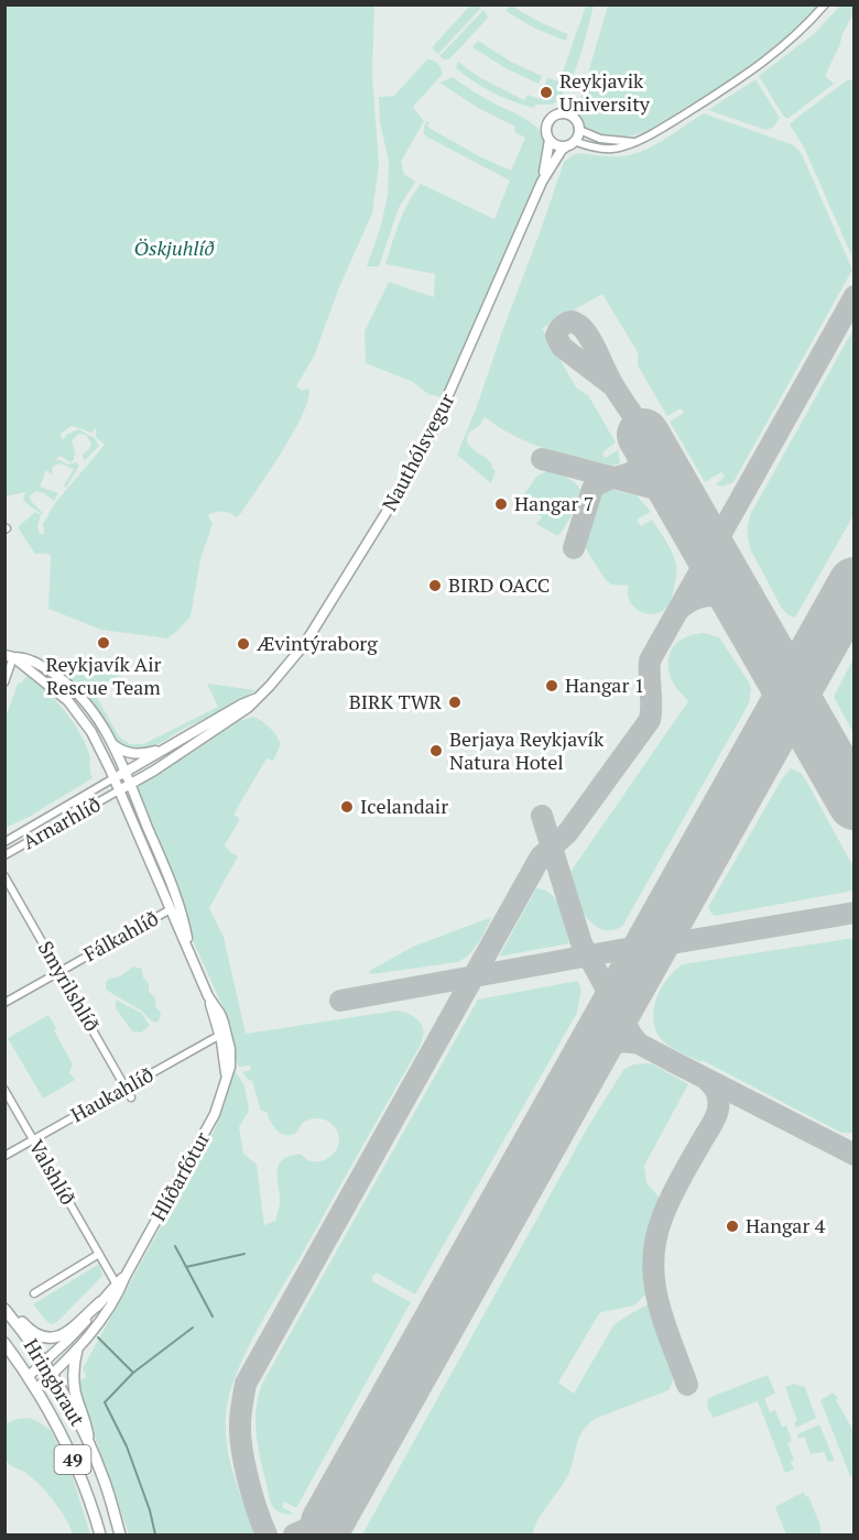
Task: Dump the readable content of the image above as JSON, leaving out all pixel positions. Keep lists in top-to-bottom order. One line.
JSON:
{"streets":{"main road":["Hringbraut","49"],"street":["Nauthólsvegur","Arnarhlíð","Fálkahlíð","Smyrilshlíð","Haukahlíð","Valshlíð","Hlíðarfótur"]},"crossings":[["Nauthólsvegur","Arnarhlíð"],["Nauthólsvegur","Hlíðarfótur"],["Arnarhlíð","Hlíðarfótur"],["Fálkahlíð","Smyrilshlíð"],["Fálkahlíð","Hlíðarfótur"],["Smyrilshlíð","Haukahlíð"],["Haukahlíð","Valshlíð"],["Haukahlíð","Hlíðarfótur"],["Valshlíð","Hlíðarfótur"],["Hlíðarfótur","Hringbraut"]],"parks":["Öskjuhlíð"],"places":["Reykjavik University","Hangar 7","BIRD OACC","Reykjavík Air Rescue Team","Ævintýraborg","Hangar 1","BIRK TWR","Berjaya Reykjavík Natura Hotel","Icelandair","Hangar 4"]}
